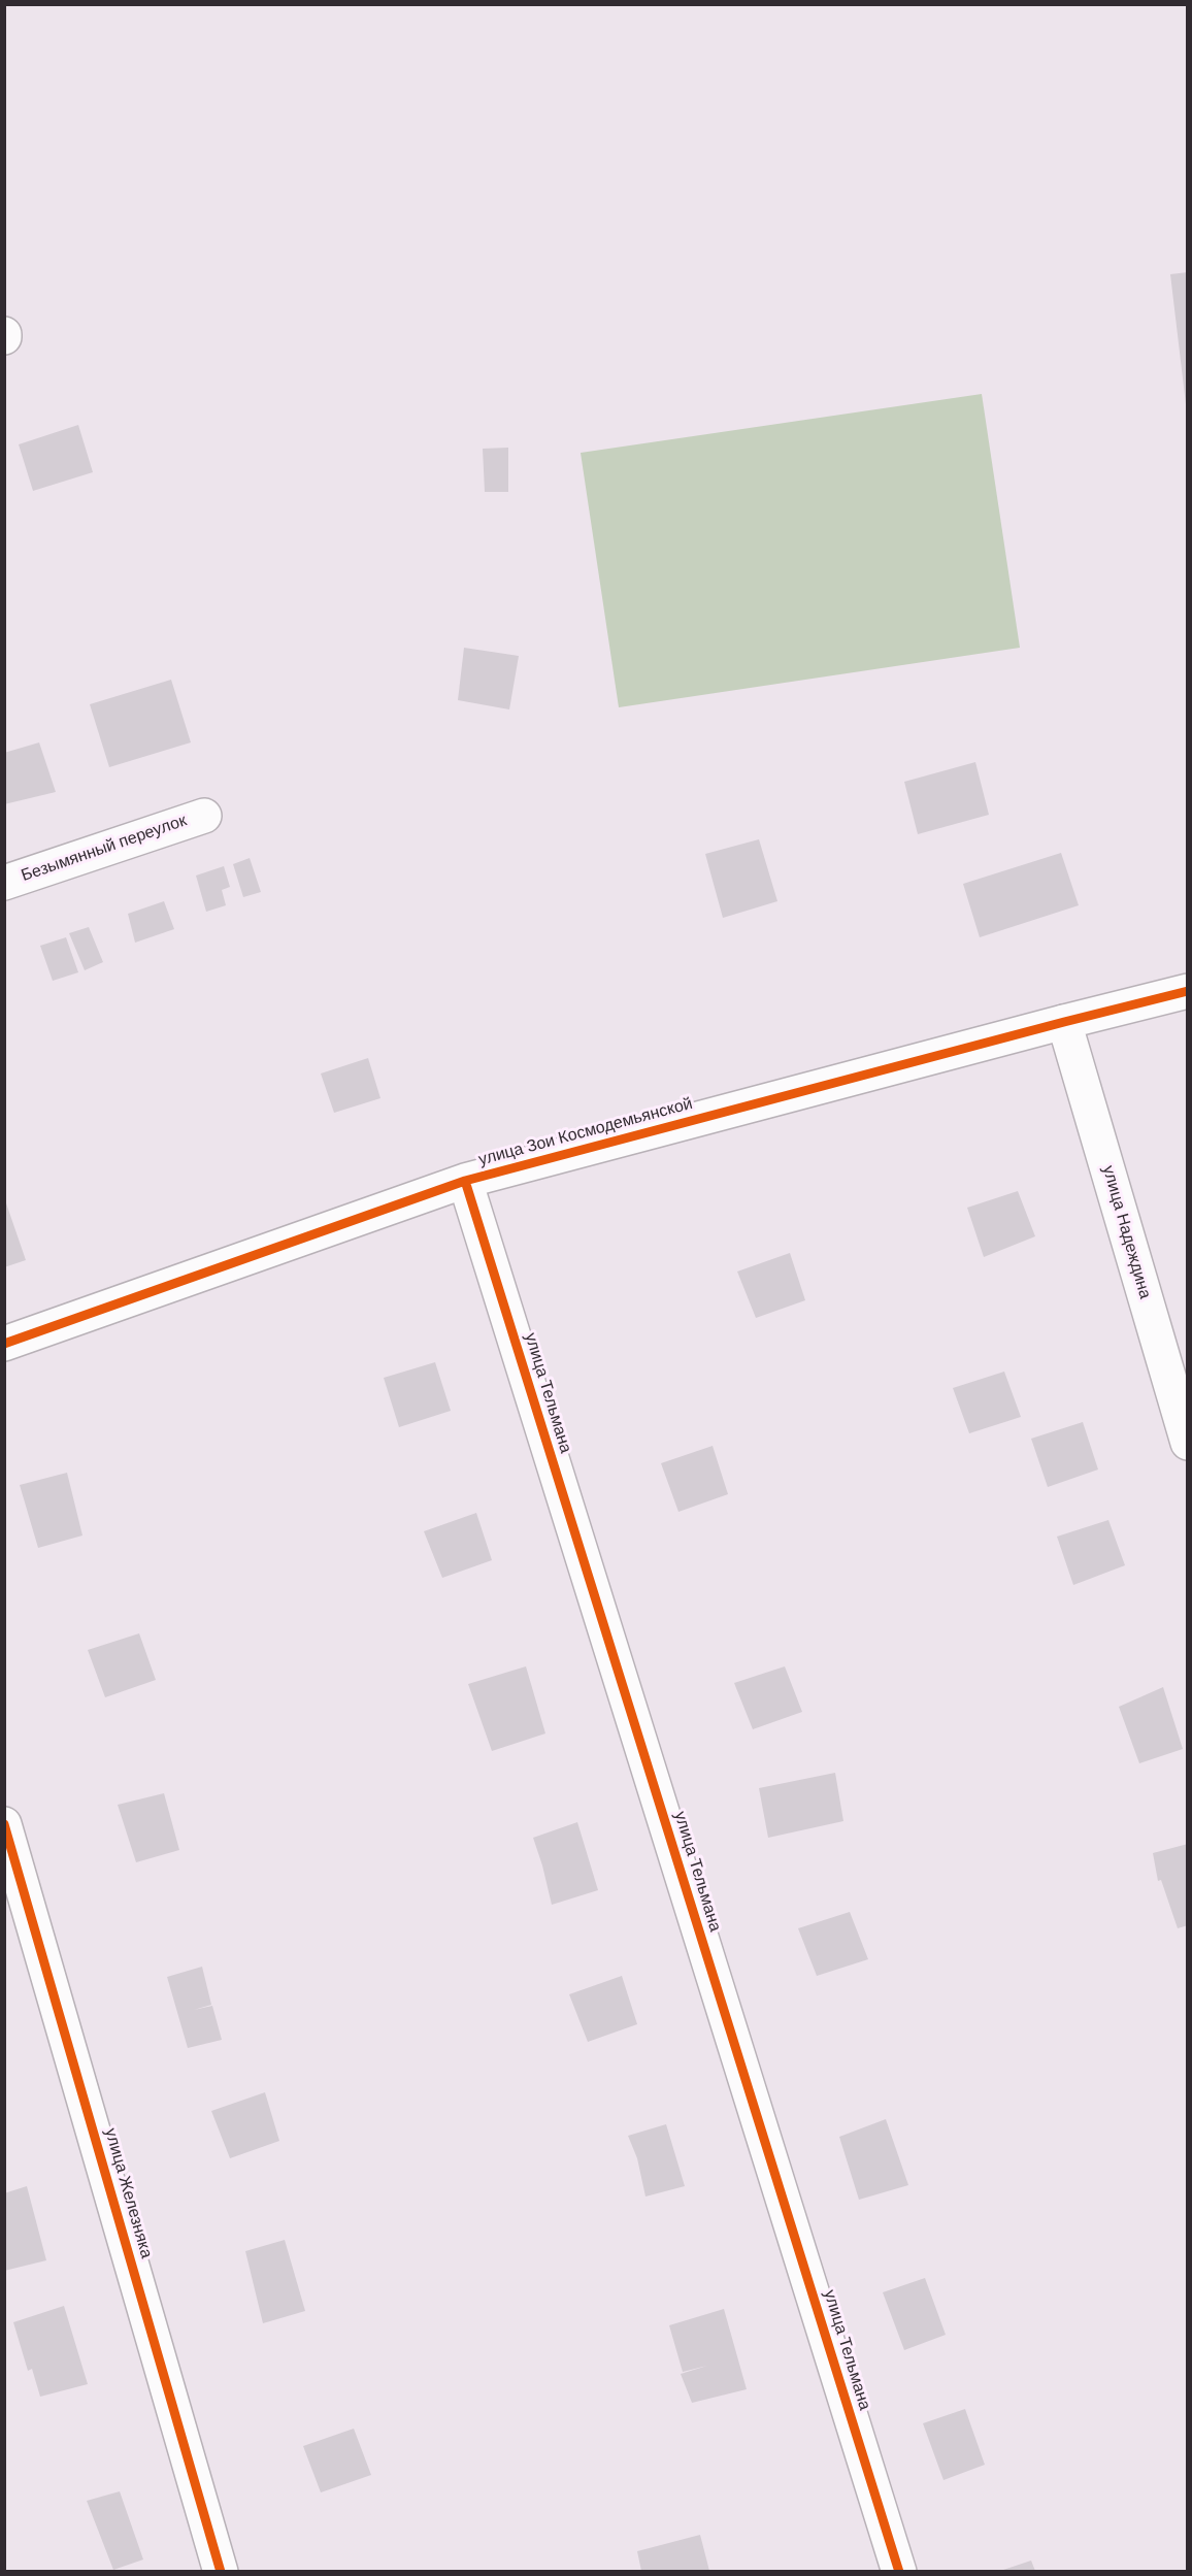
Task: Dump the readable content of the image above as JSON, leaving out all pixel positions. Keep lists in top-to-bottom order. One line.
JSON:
{"streets":{"street":["Безымянный переулок","улица Зои Космодемьянской","улица Надеждина","улица Тельмана","улица Железняка"]},"crossings":[["улица Зои Космодемьянской","улица Надеждина"],["улица Зои Космодемьянской","улица Тельмана"]]}
